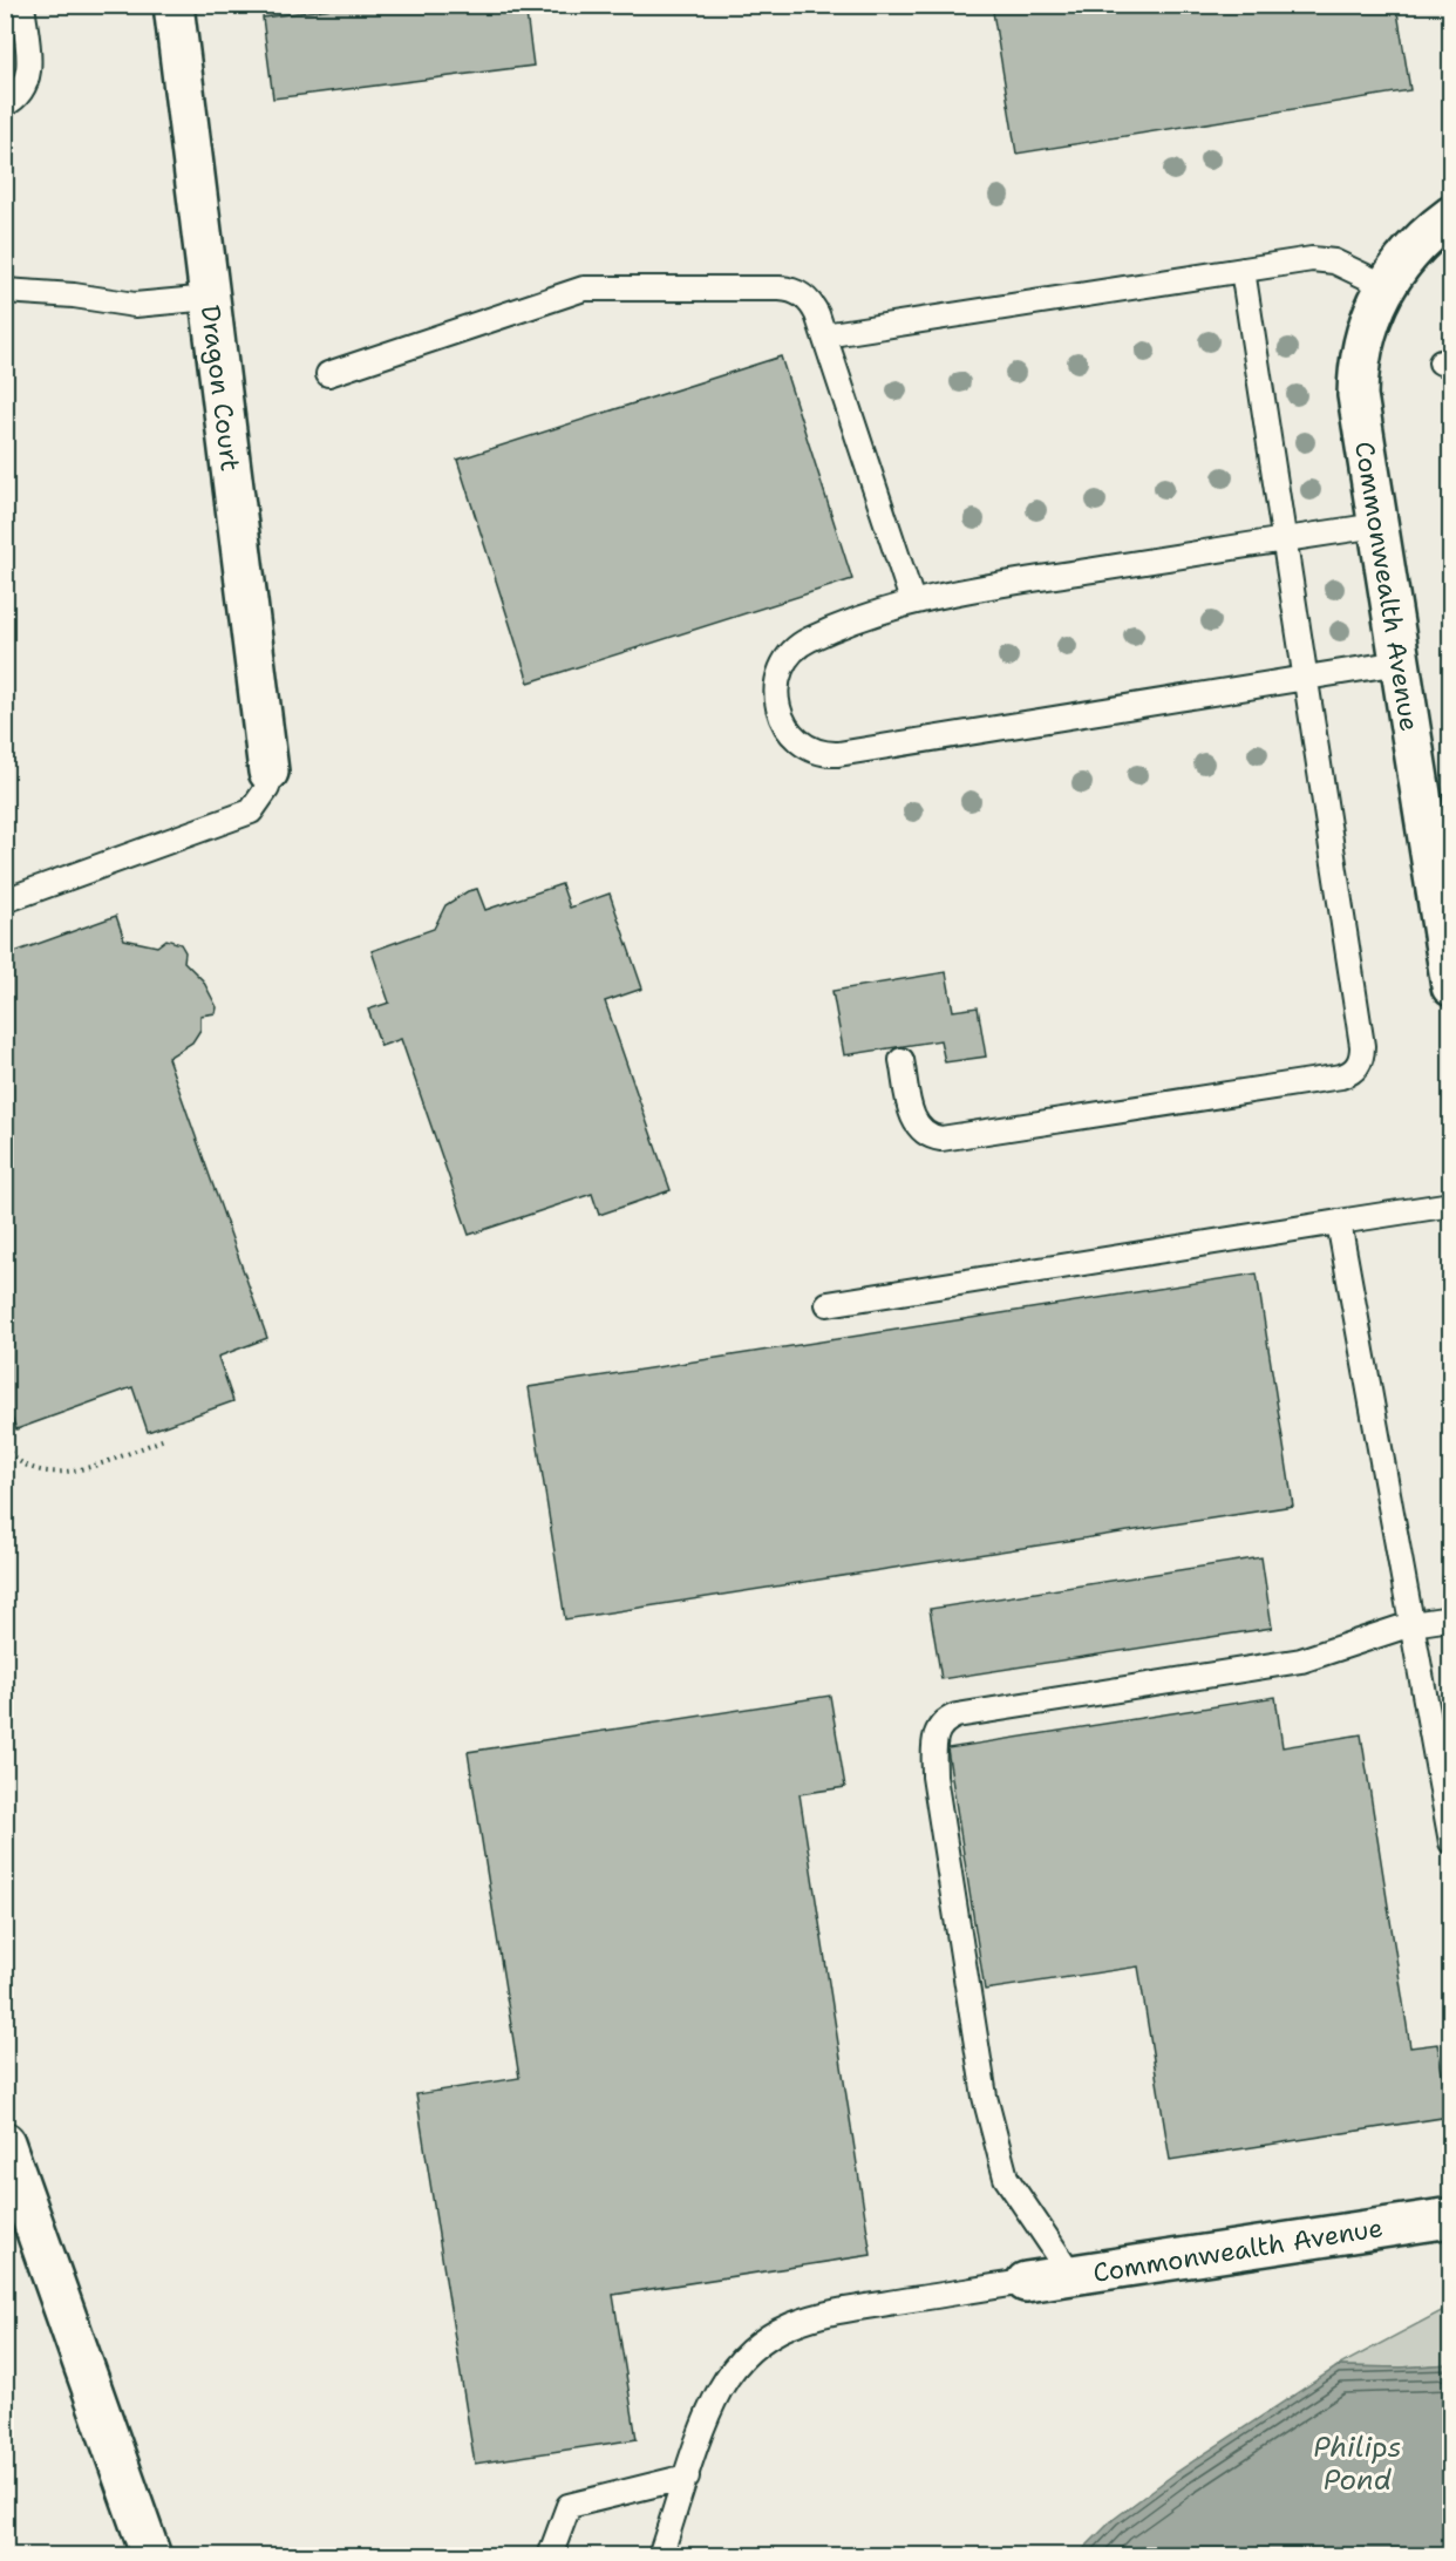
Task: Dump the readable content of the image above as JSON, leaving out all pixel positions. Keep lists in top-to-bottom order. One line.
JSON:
{"streets":{"main road":["Dragon Court","Commonwealth Avenue"]},"water":["Philips Pond"]}
